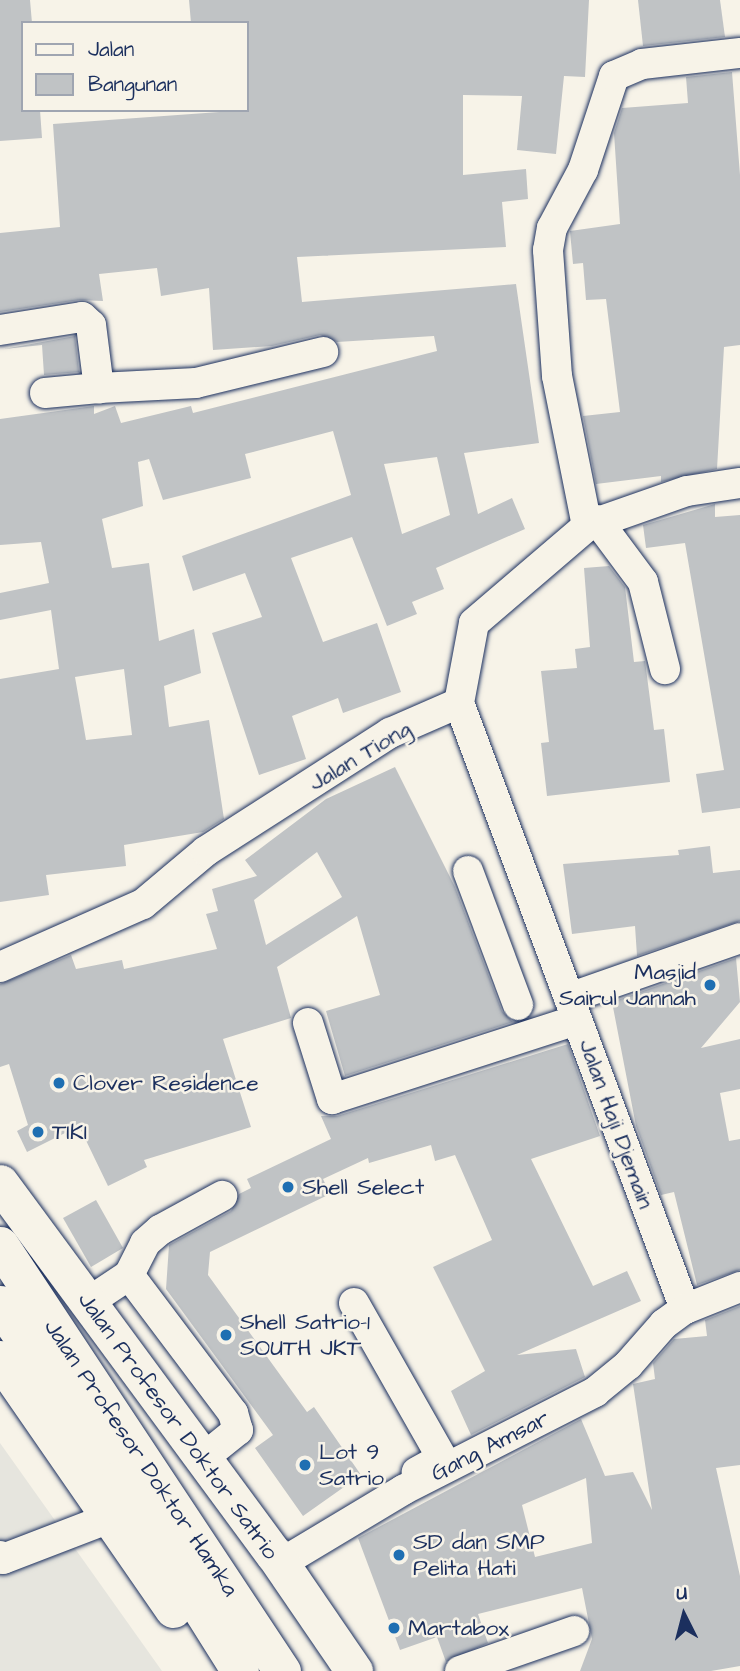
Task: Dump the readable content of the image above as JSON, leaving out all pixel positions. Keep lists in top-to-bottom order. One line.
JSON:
{"streets":{"main road":["Jalan Profesor Doktor Satrio","Jalan Profesor Doktor Hamka"],"street":["Jalan Tiong","Jalan Haji Djemain","Gang Amsar"]},"crossings":[["Jalan Tiong","Jalan Haji Djemain"],["Jalan Haji Djemain","Gang Amsar"],["Jalan Profesor Doktor Satrio","Gang Amsar"]],"places":["Masjid Sairul Jannah","Clover Residence","TIKI","Shell Select","Shell Satrio-1 SOUTH JKT","Lot 9 Satrio","SD dan SMP Pelita Hati","Martabox"],"legend":["Jalan","Bangunan"],"north":"top"}
